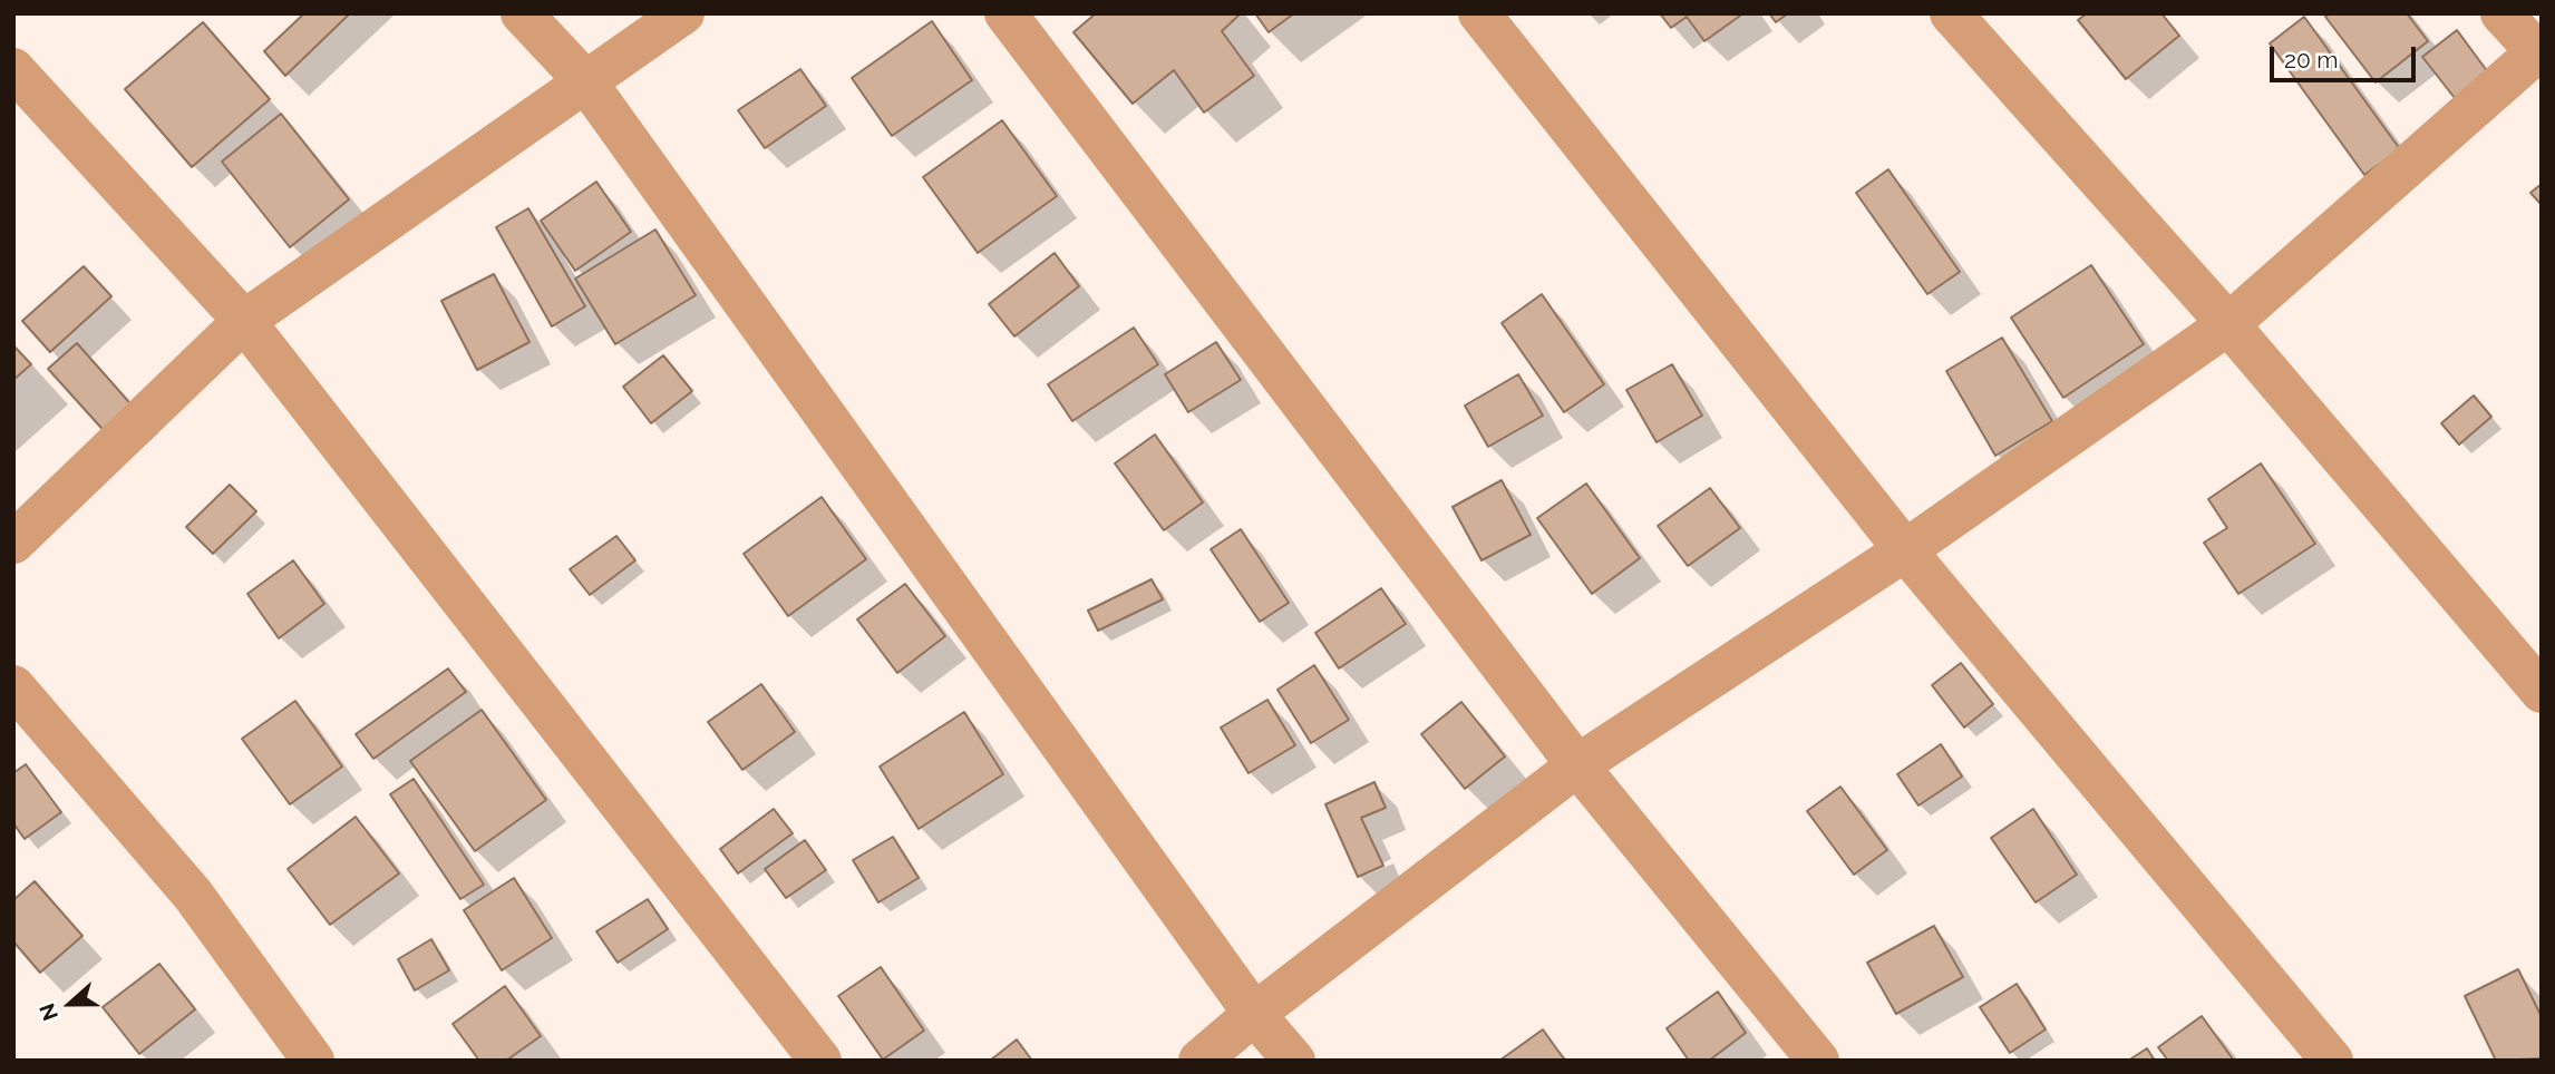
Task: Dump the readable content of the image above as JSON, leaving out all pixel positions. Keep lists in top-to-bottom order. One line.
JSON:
{"scale_bar":"20 m","north":"left"}
